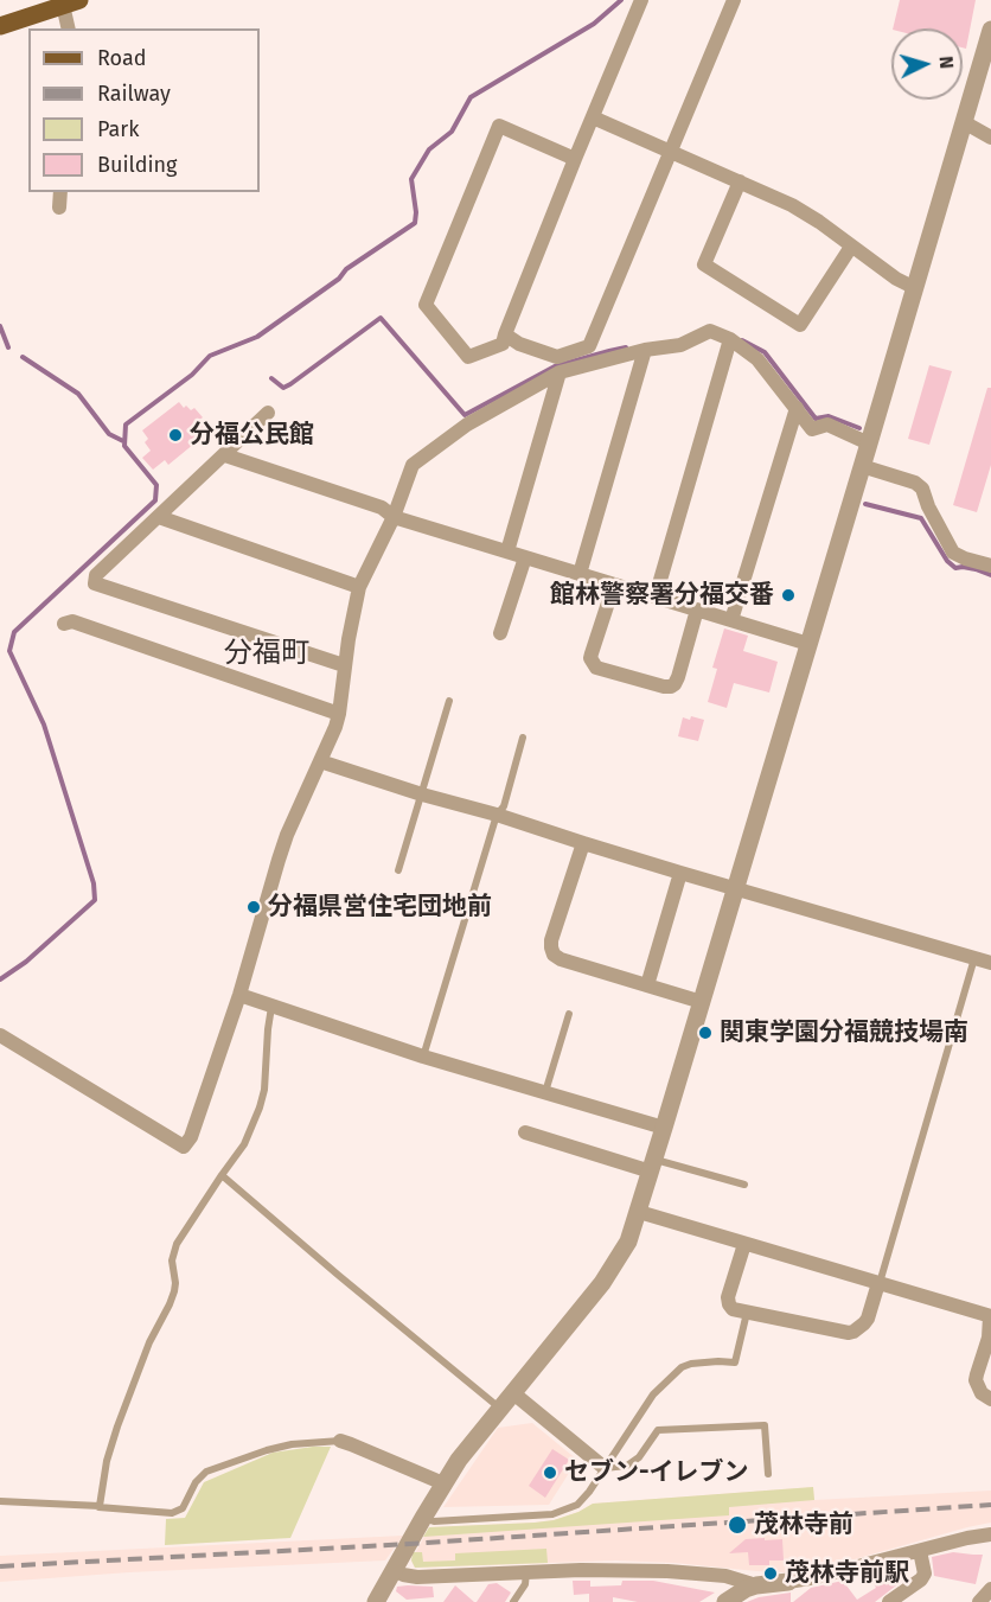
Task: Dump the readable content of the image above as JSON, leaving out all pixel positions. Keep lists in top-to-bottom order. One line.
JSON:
{"districts":["分福町"],"places":["分福公民館","館林警察署分福交番","分福県営住宅団地前","関東学園分福競技場南","セブン-イレブン","茂林寺前","茂林寺前駅"],"legend":["Road","Railway","Park","Building"],"north":"right"}
